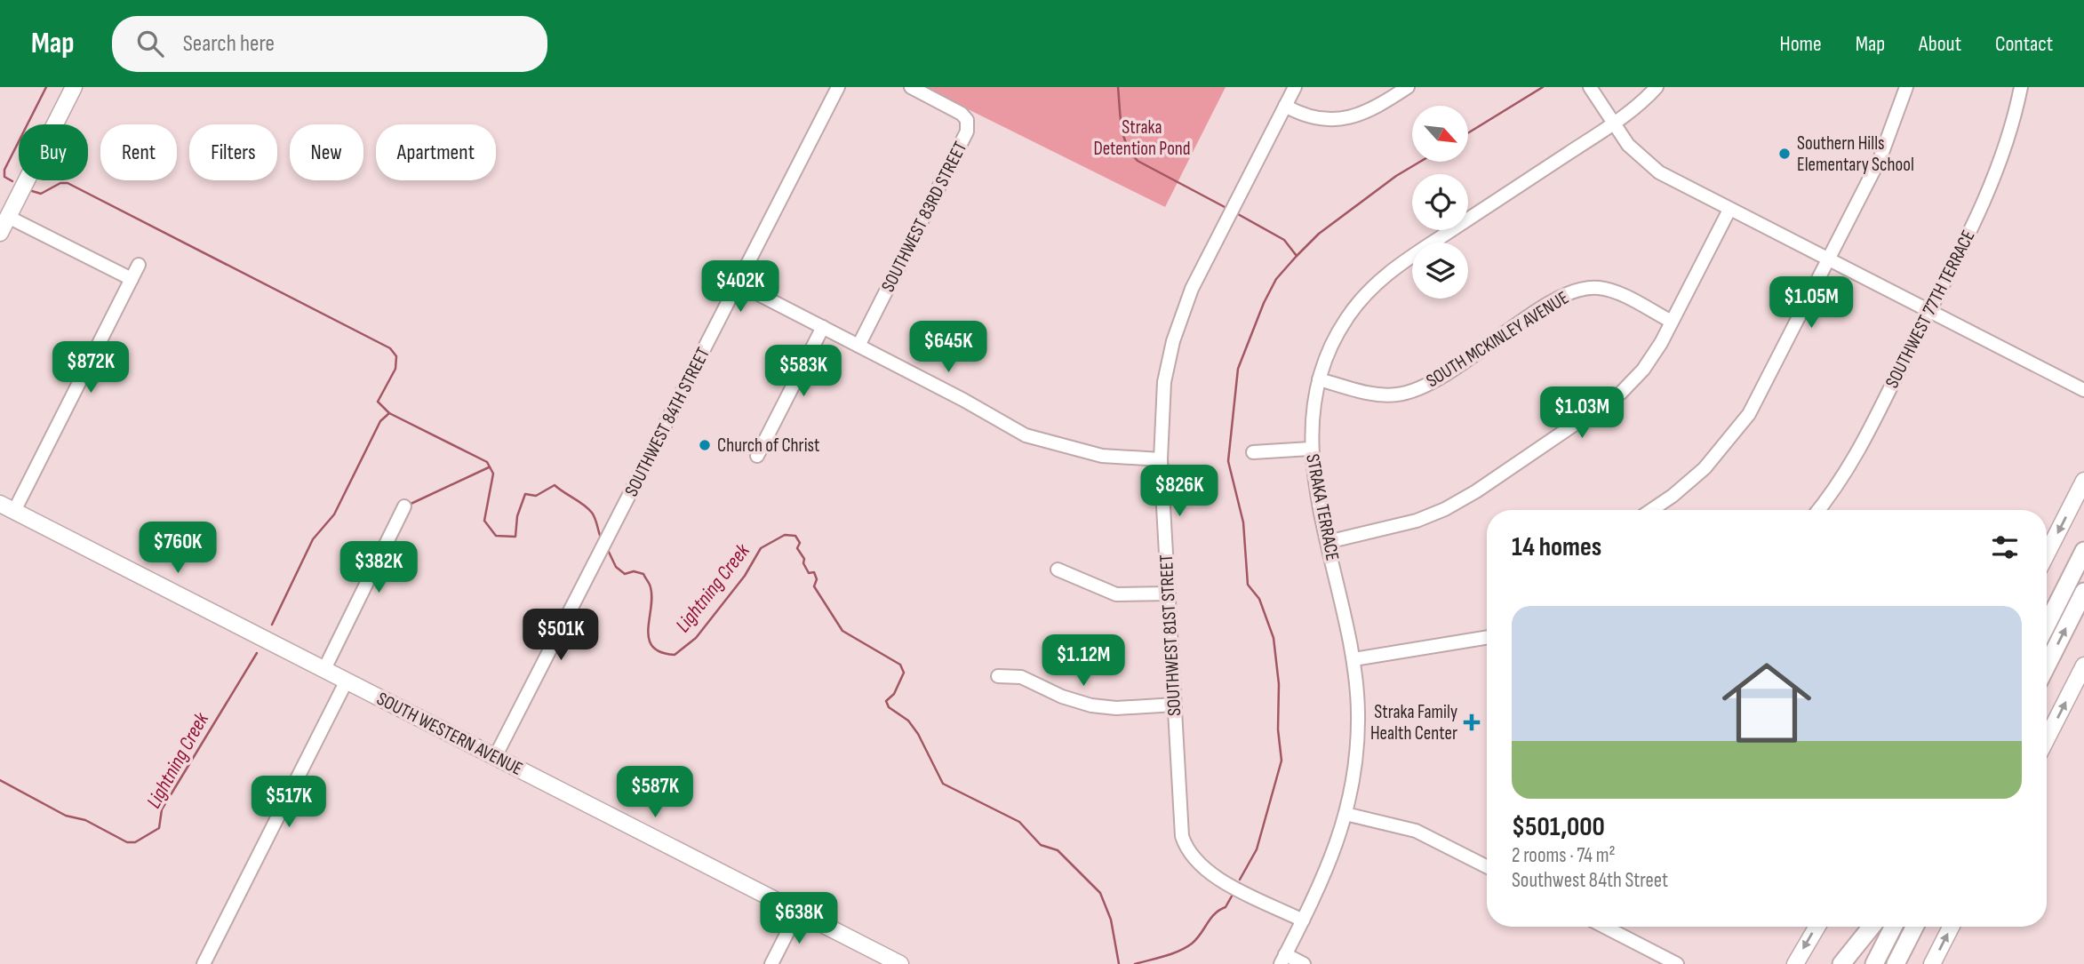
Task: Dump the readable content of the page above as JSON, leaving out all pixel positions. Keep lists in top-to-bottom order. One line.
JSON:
{"streets":{"main road":["SOUTH WESTERN AVENUE"],"street":["SOUTHWEST 83RD STREET","SOUTHWEST 77TH TERRACE","SOUTH MCKINLEY AVENUE","SOUTHWEST 84TH STREET","STRAKA TERRACE","SOUTHWEST 81ST STREET"]},"crossings":[["SOUTH MCKINLEY AVENUE","STRAKA TERRACE"],["SOUTHWEST 84TH STREET","SOUTH WESTERN AVENUE"],["STRAKA TERRACE","SOUTHWEST 81ST STREET"]],"water":["Lightning Creek"],"parks":["Straka Detention Pond"],"places":{"other":["Southern Hills Elementary School","Church of Christ"],"health":["Straka Family Health Center"]},"north":"bottom right","page":{"header":"Map","search":"Search here","nav":["Home","Map","About","Contact"],"chip":["Buy","Rent","Filters","New","Apartment"],"price":["$402K","$1.05M","$645K","$872K","$583K","$1.03M","$826K","$760K","$382K","$501K","$1.12M","$587K","$517K","$638K"],"heading":"14 homes","list":[{"name":"$501,000","note":"2 rooms · 74 m² · Southwest 84th Street"}]}}
